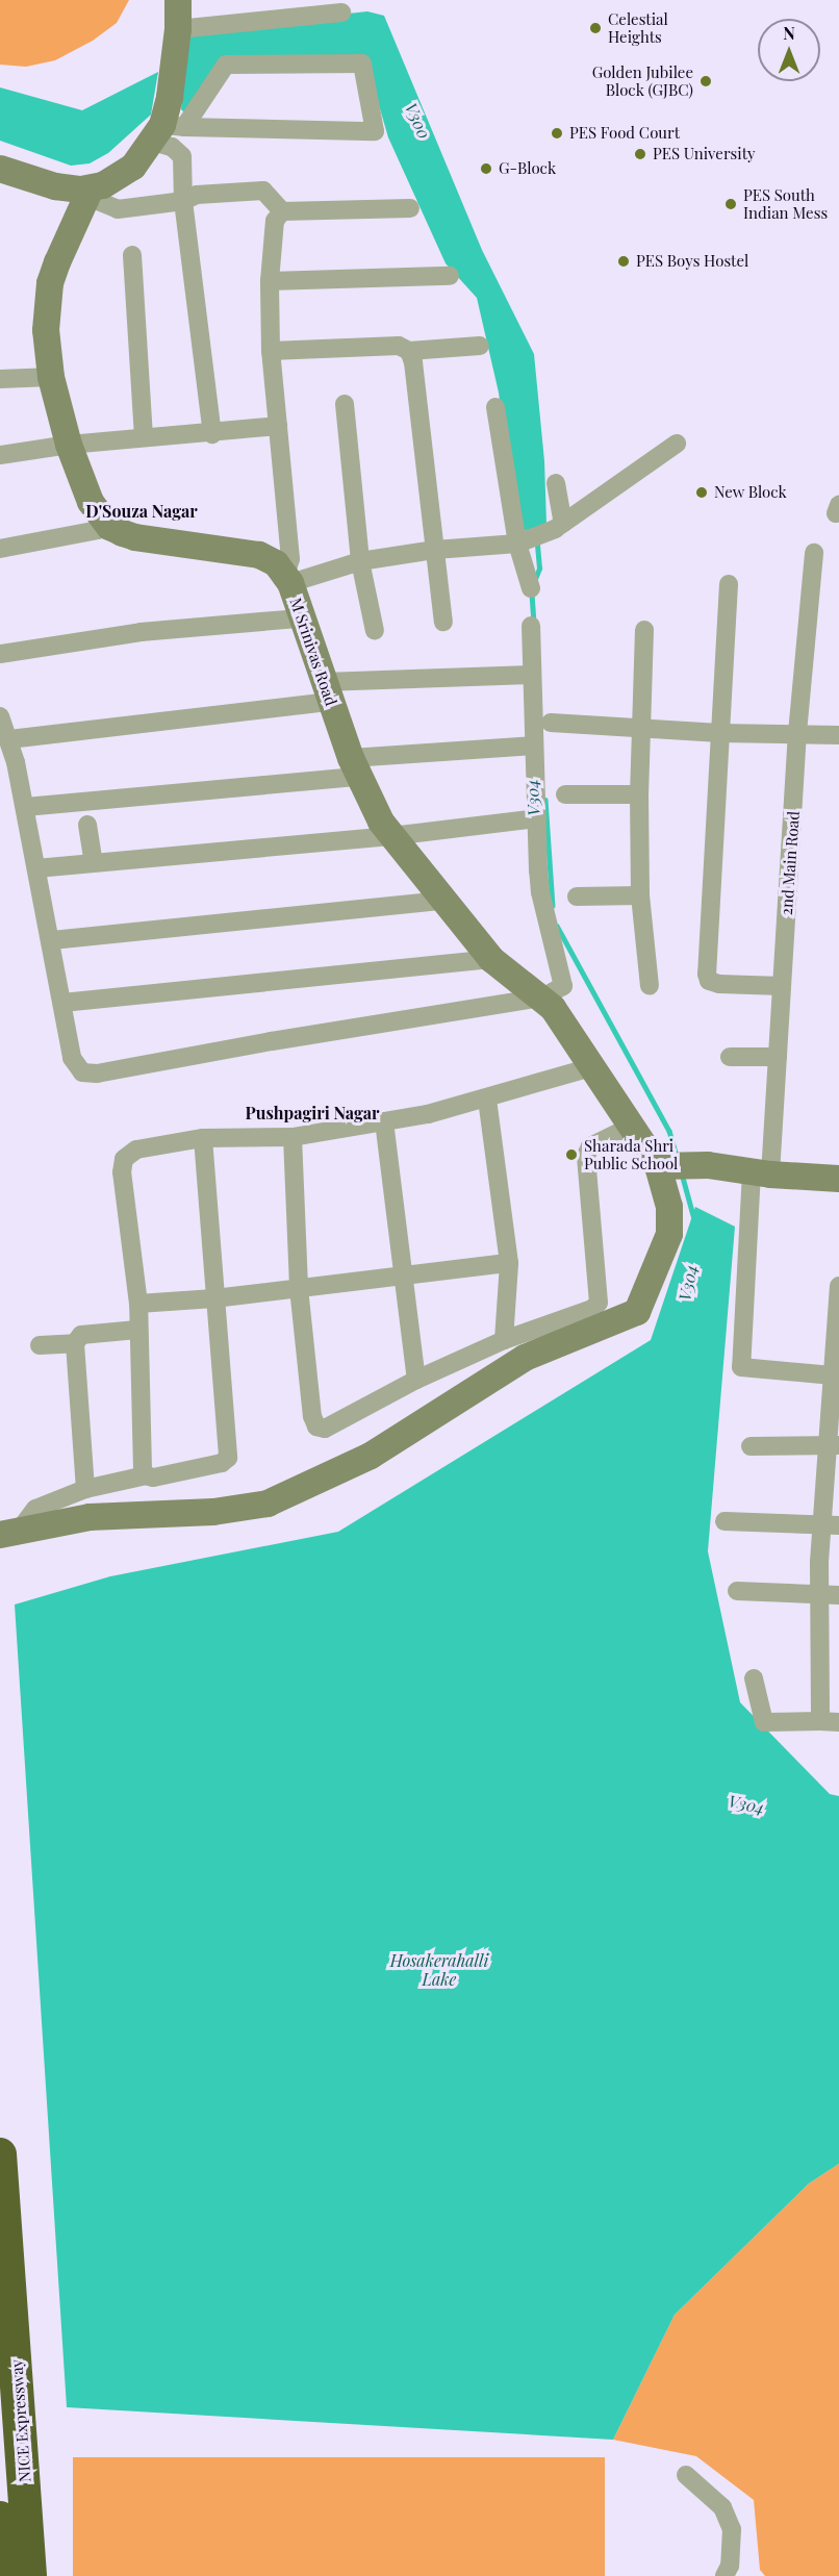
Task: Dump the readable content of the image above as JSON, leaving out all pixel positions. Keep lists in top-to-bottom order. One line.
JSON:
{"streets":{"highway":["NICE Expressway"],"street":["M Srinivas Road","2nd Main Road"]},"districts":["D'Souza Nagar","Pushpagiri Nagar"],"water":["V300","V304","Hosakerahalli Lake"],"places":["Celestial Heights","Golden Jubilee Block (GJBC)","PES Food Court","PES University","G-Block","PES South Indian Mess","PES Boys Hostel","New Block","Sharada Shri Public School"],"north":"top"}
